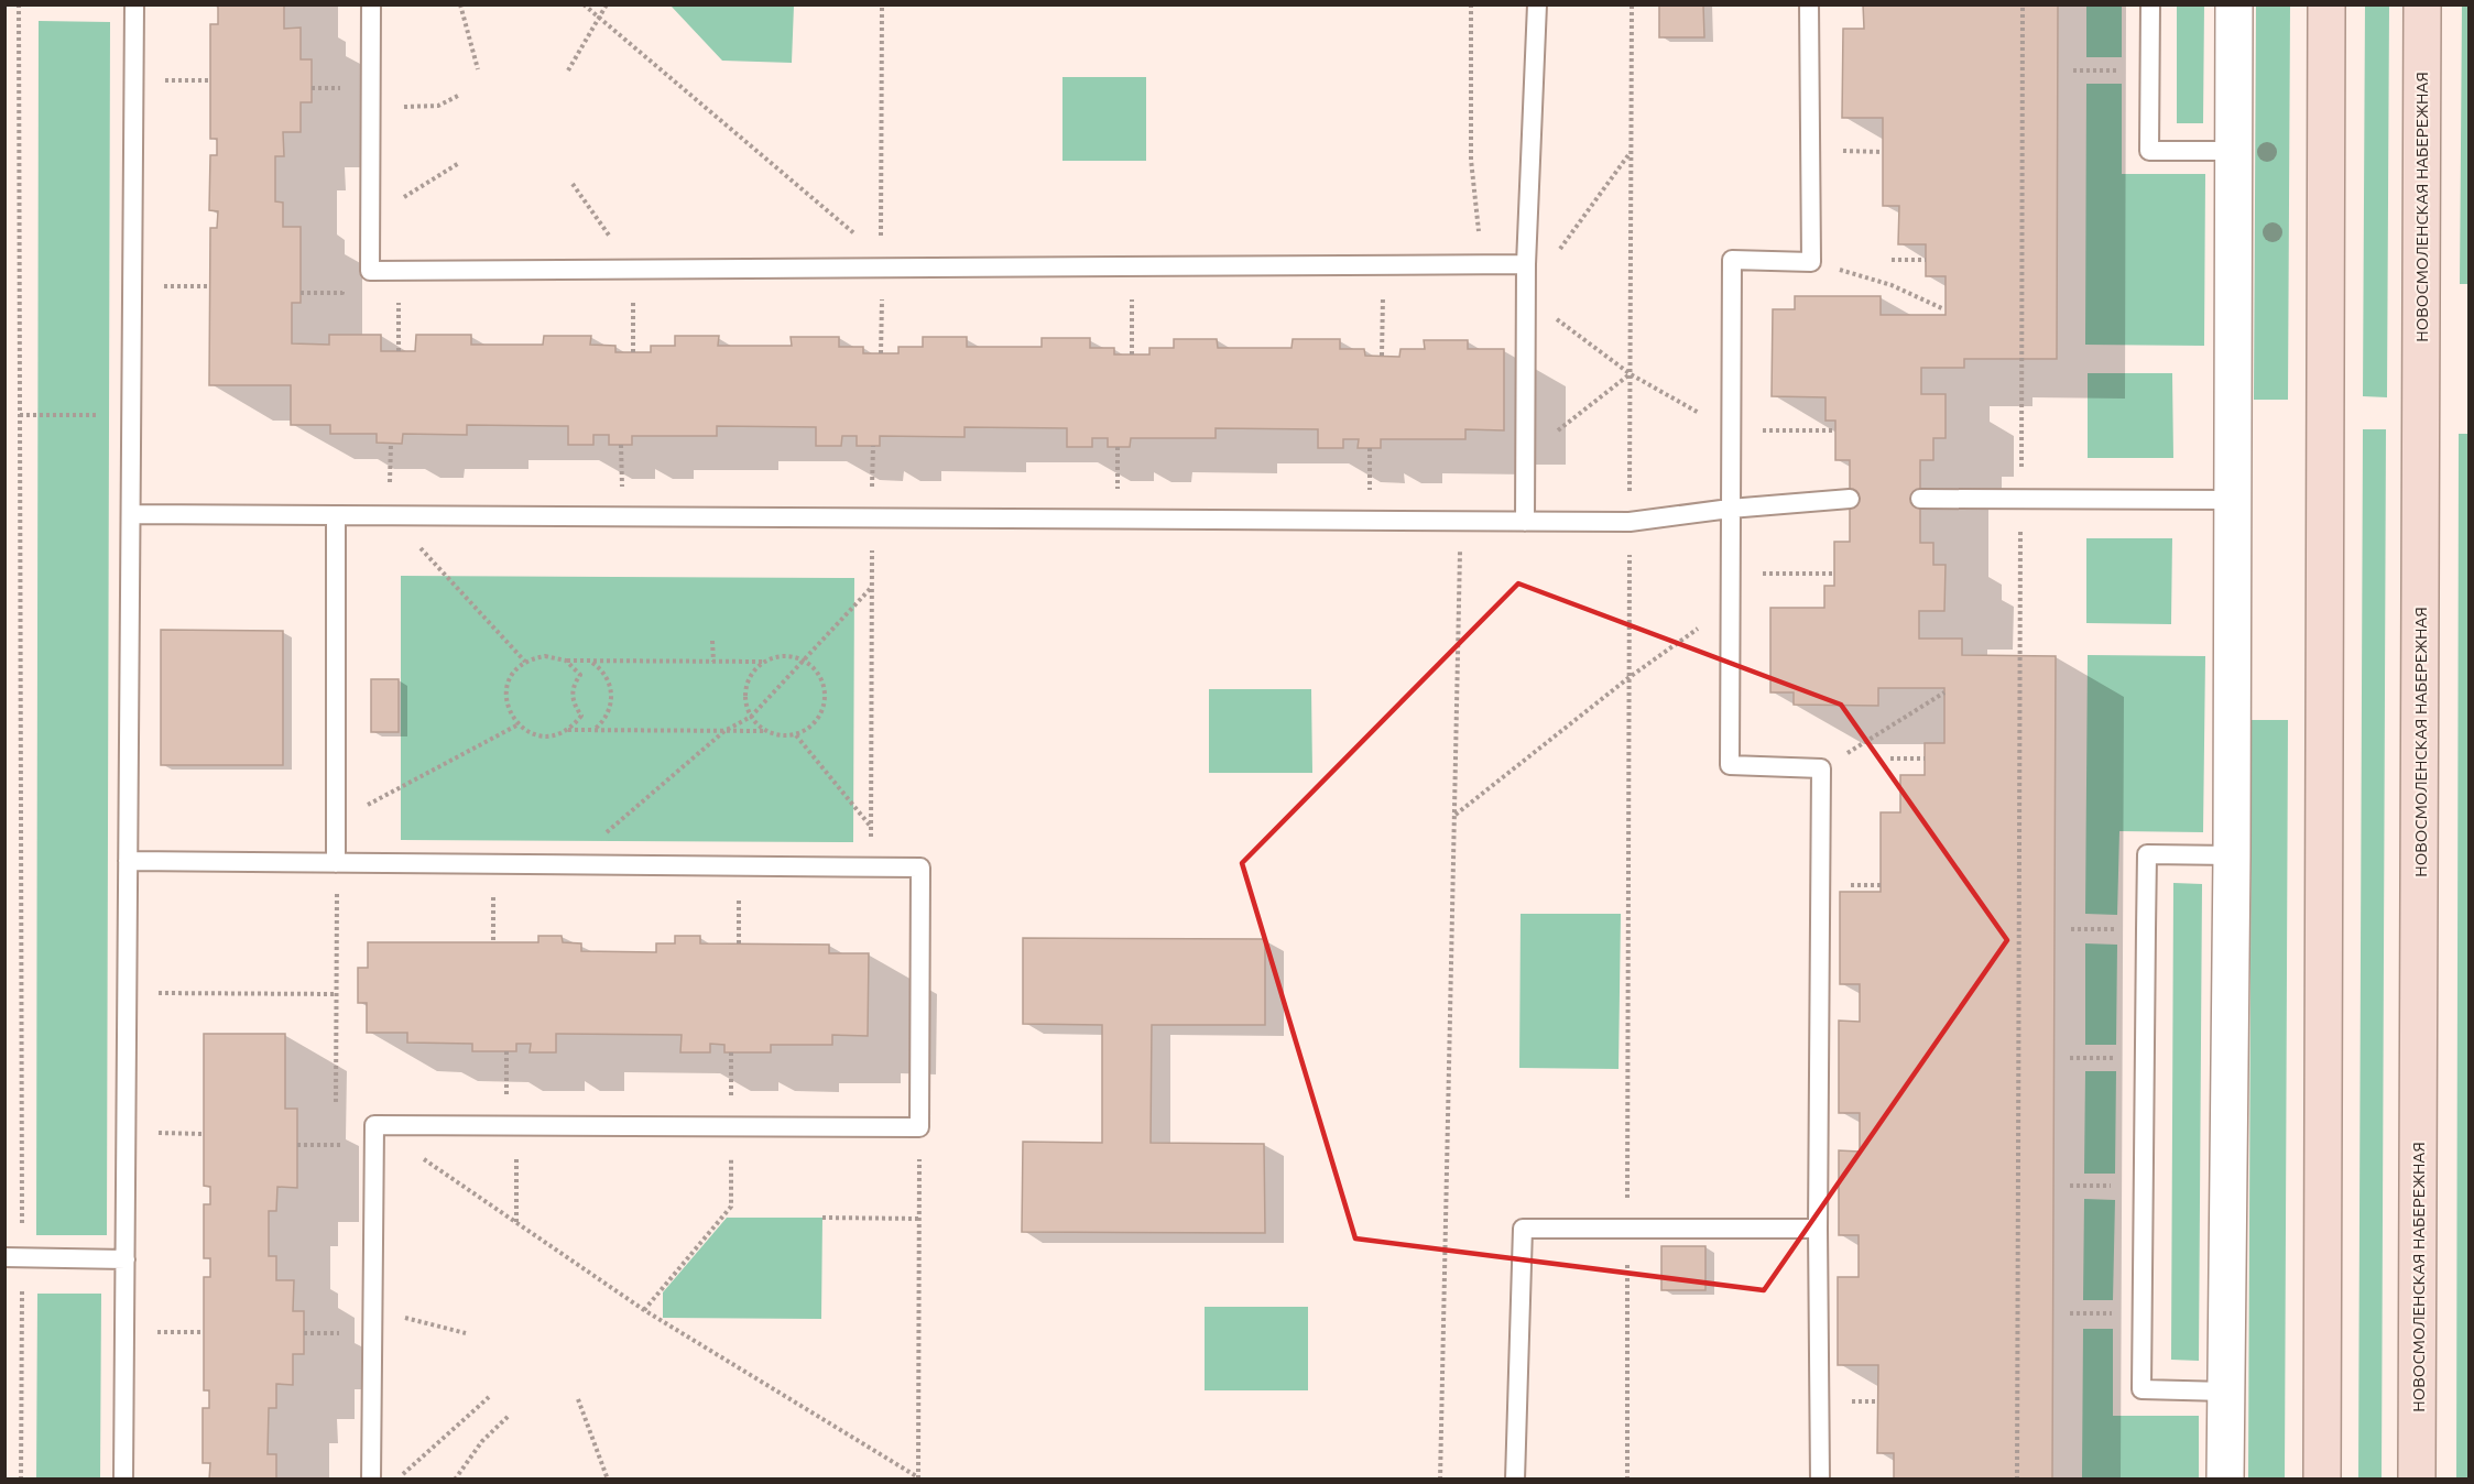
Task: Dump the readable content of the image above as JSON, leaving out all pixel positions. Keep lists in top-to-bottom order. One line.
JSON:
{"streets":{"street":["НОВОСМОЛЕНСКАЯ НАБЕРЕЖНАЯ"]}}
